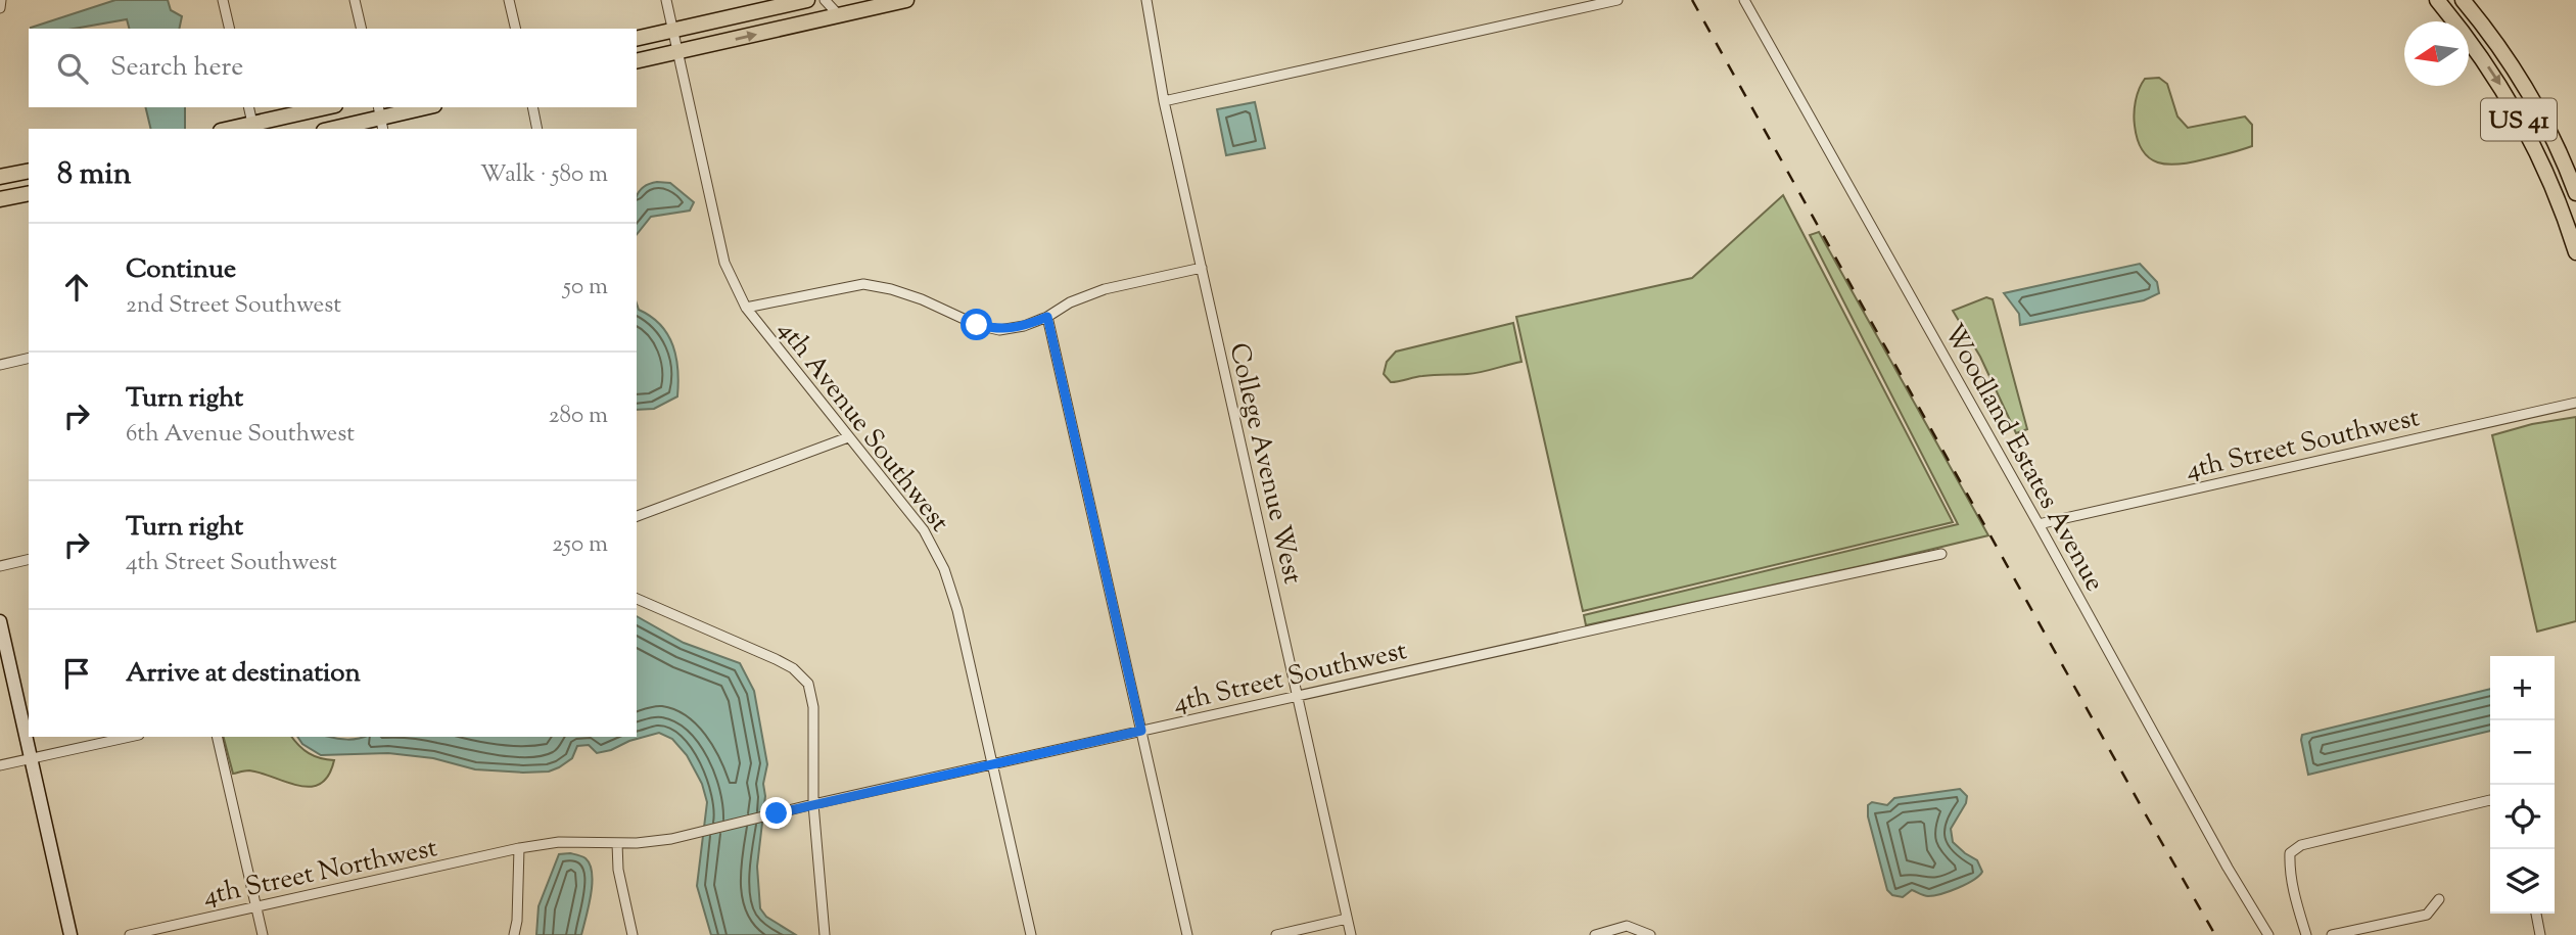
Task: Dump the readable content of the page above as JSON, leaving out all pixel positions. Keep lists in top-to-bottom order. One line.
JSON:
{"streets":{"main road":["US 41"],"street":["4th Avenue Southwest","4th Street Southwest","Woodland Estates Avenue","College Avenue West","4th Street Northwest"]},"crossings":[["4th Avenue Southwest","4th Street Southwest"],["4th Street Southwest","Woodland Estates Avenue"],["4th Street Southwest","College Avenue West"],["4th Street Southwest","4th Street Northwest"]],"north":"left","page":{"search":"Search here","heading":["8 min","Walk · 580 m"],"list":[["Continue","2nd Street Southwest","50 m"],["Turn right","6th Avenue Southwest","280 m"],["Turn right","4th Street Southwest","250 m"],"Arrive at destination"],"map_buttons":["+","−"]}}
